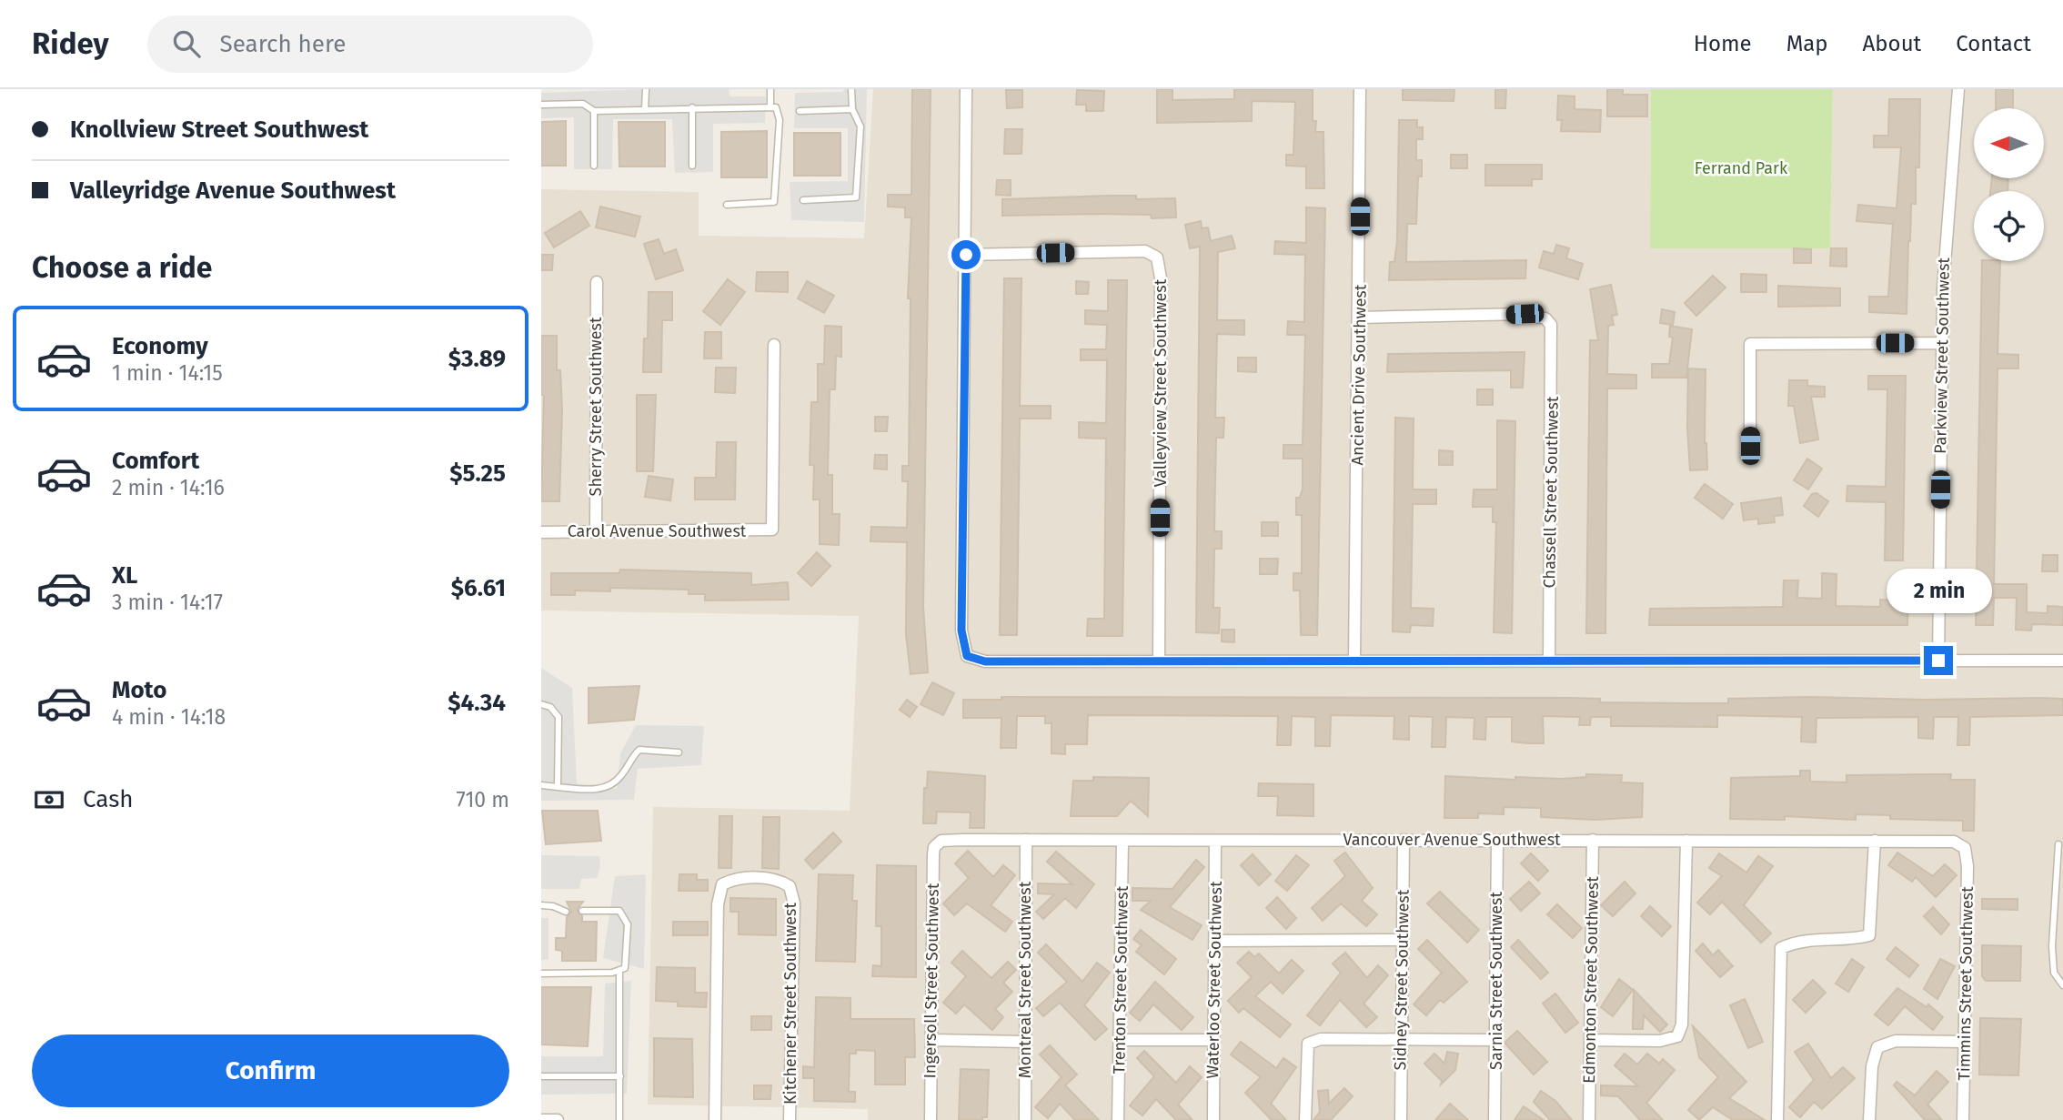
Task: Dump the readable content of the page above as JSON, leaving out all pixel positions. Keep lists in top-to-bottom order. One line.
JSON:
{"streets":{"street":["Parkview Street Southwest","Ancient Drive Southwest","Valleyview Street Southwest","Sherry Street Southwest","Chassell Street Southwest","Carol Avenue Southwest","Vancouver Avenue Southwest","Montreal Street Southwest","Trenton Street Southwest","Waterloo Street Southwest","Sidney Street Southwest","Edmonton Street Southwest","Ingersoll Street Southwest","Sarnia Street Southwest","Timmins Street Southwest","Kitchener Street Southwest"]},"crossings":[["Ancient Drive Southwest","Chassell Street Southwest"],["Sherry Street Southwest","Carol Avenue Southwest"],["Vancouver Avenue Southwest","Montreal Street Southwest"],["Vancouver Avenue Southwest","Trenton Street Southwest"],["Vancouver Avenue Southwest","Waterloo Street Southwest"],["Vancouver Avenue Southwest","Sidney Street Southwest"],["Vancouver Avenue Southwest","Edmonton Street Southwest"],["Vancouver Avenue Southwest","Ingersoll Street Southwest"],["Vancouver Avenue Southwest","Sarnia Street Southwest"],["Vancouver Avenue Southwest","Timmins Street Southwest"]],"parks":["Ferrand Park"],"north":"left","page":{"header":"Ridey","search":"Search here","nav":["Home","Map","About","Contact"],"banner":["Knollview Street Southwest","Valleyridge Avenue Southwest"],"heading":"Choose a ride","list":[{"name":"Economy","note":"1 min · 14:15","value":"$3.89"},{"name":"Comfort","note":"2 min · 14:16","value":"$5.25"},{"name":"XL","note":"3 min · 14:17","value":"$6.61"},{"name":"Moto","note":"4 min · 14:18","value":"$4.34"}],"bubble":"2 min","pay":["Cash","710 m"],"buttons":"Confirm"}}
